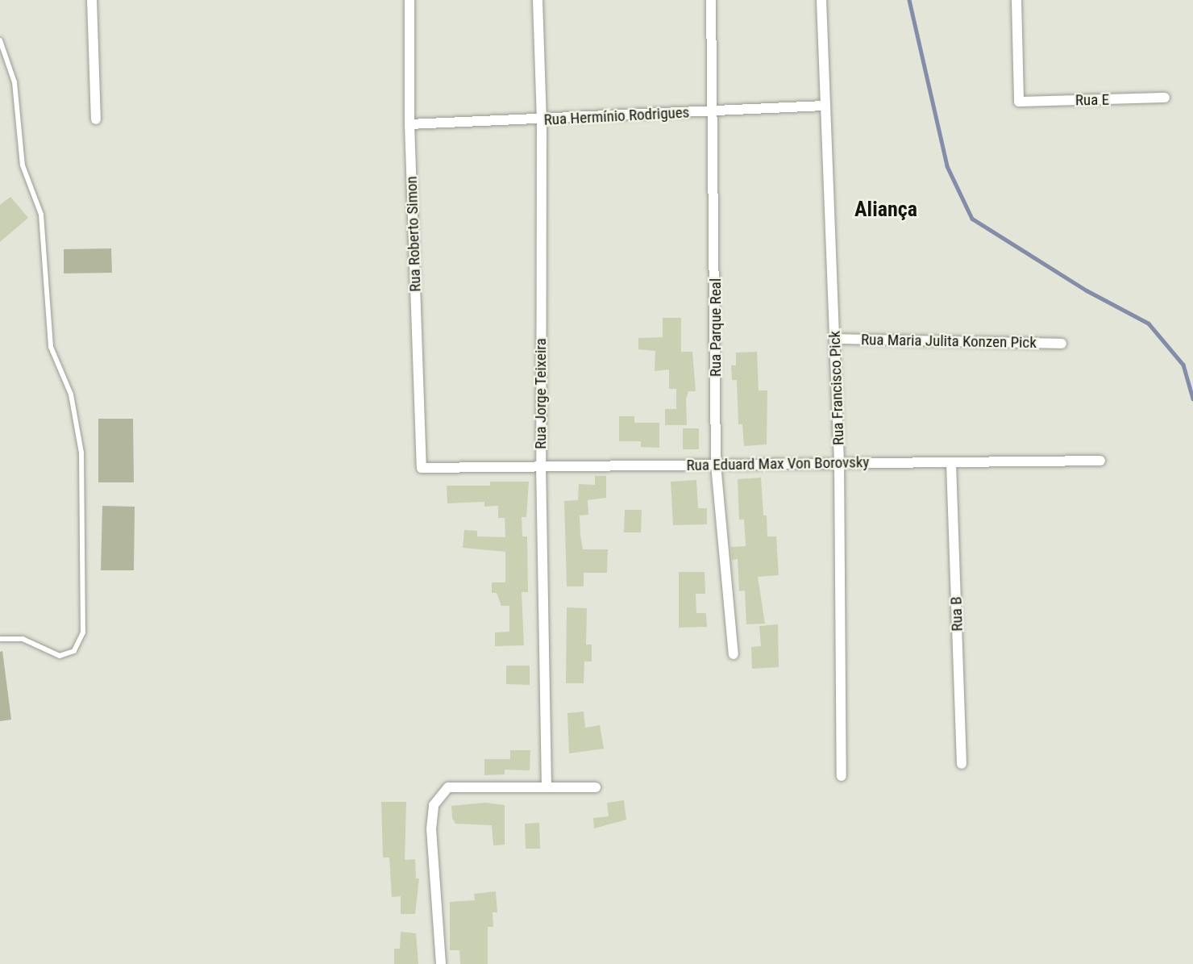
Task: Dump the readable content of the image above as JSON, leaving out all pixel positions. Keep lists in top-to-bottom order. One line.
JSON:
{"streets":{"street":["Rua E","Rua Hermínio Rodrigues","Rua Roberto Simon","Rua Parque Real","Rua Maria Julita Konzen Pick","Rua Francisco Pick","Rua Jorge Teixeira","Rua Eduard Max Von Borovsky","Rua B"]},"crossings":[["Rua Hermínio Rodrigues","Rua Roberto Simon"],["Rua Hermínio Rodrigues","Rua Parque Real"],["Rua Hermínio Rodrigues","Rua Francisco Pick"],["Rua Hermínio Rodrigues","Rua Jorge Teixeira"],["Rua Roberto Simon","Rua Eduard Max Von Borovsky"],["Rua Parque Real","Rua Eduard Max Von Borovsky"],["Rua Maria Julita Konzen Pick","Rua Francisco Pick"],["Rua Francisco Pick","Rua Eduard Max Von Borovsky"],["Rua Jorge Teixeira","Rua Eduard Max Von Borovsky"],["Rua Eduard Max Von Borovsky","Rua B"]],"districts":["Aliança"]}
